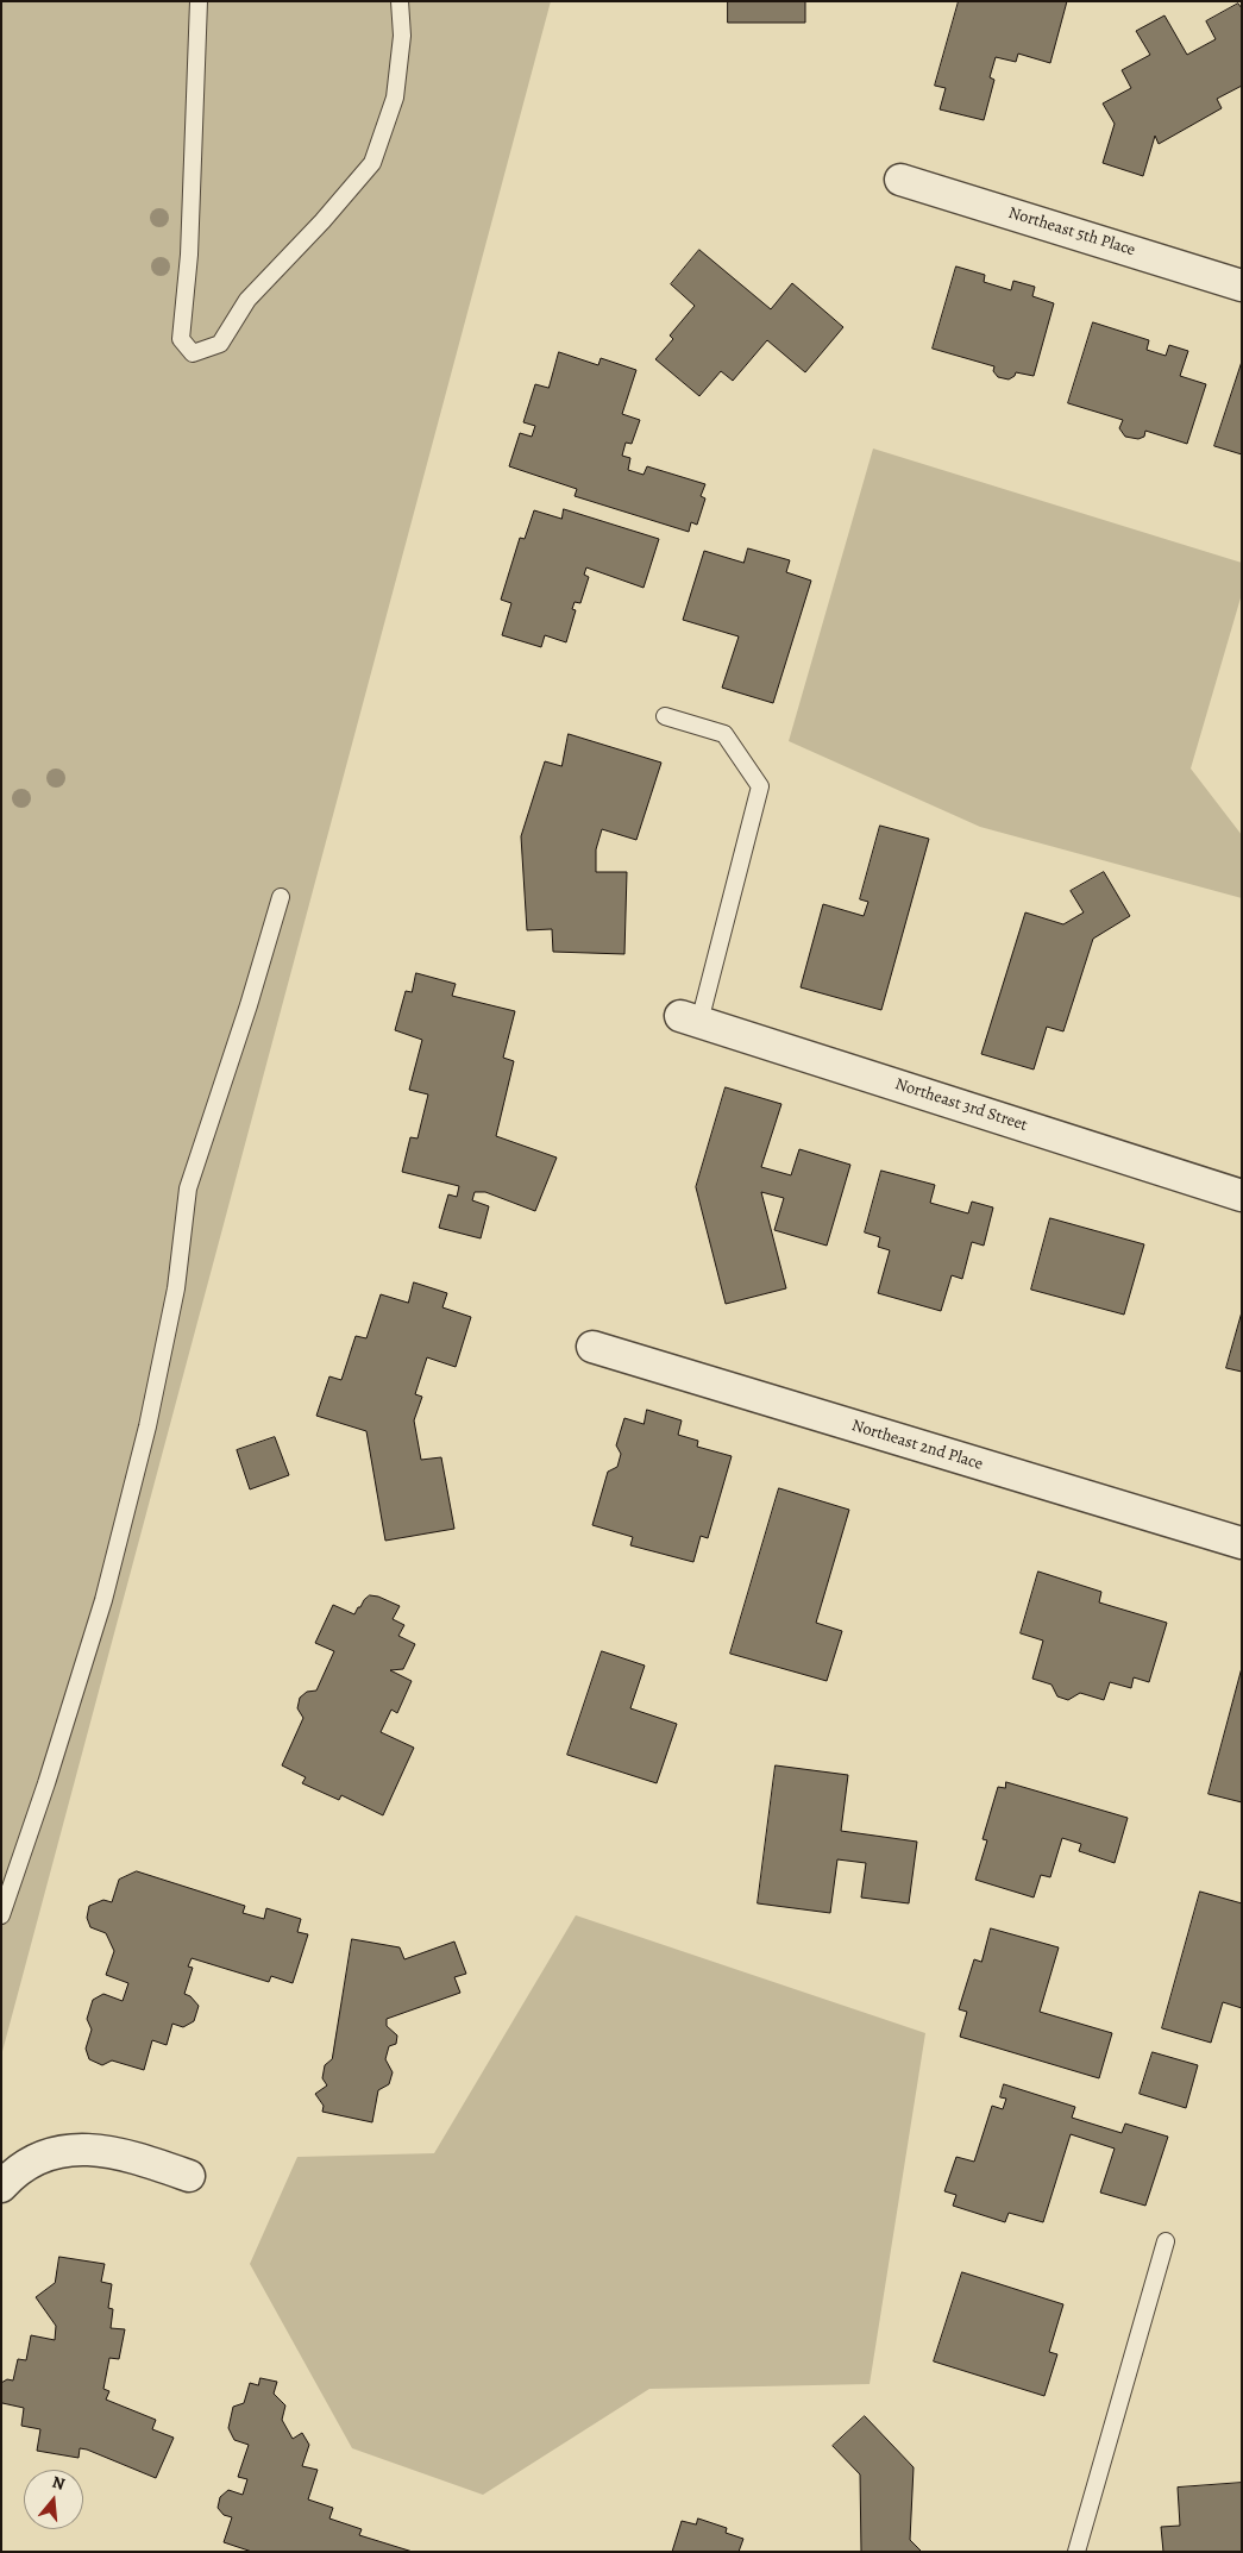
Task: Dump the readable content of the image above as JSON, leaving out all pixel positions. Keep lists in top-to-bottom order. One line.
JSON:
{"streets":{"street":["Northeast 5th Place","Northeast 3rd Street","Northeast 2nd Place"]},"north":"top"}
